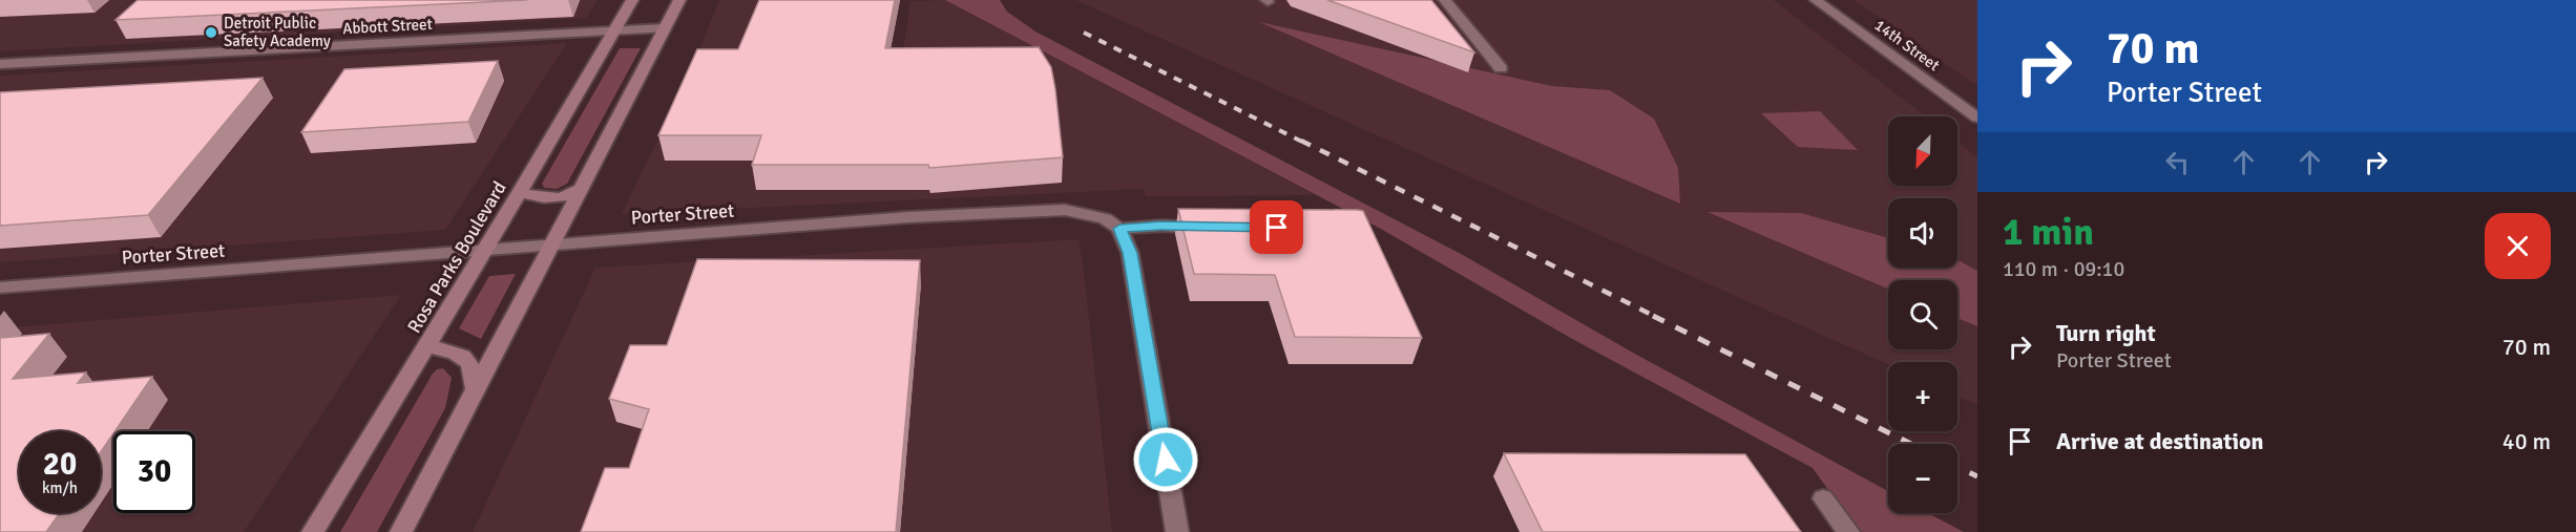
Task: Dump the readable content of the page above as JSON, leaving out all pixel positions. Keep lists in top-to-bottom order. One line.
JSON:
{"streets":{"main road":["Rosa Parks Boulevard"],"street":["Abbott Street","14th Street","Porter Street"]},"crossings":[["Abbott Street","Rosa Parks Boulevard"],["Porter Street","Rosa Parks Boulevard"]],"places":["Detroit Public Safety Academy"],"north":"bottom left","page":{"turn":["70 m","Porter Street"],"map_buttons":["+","−"],"heading":["1 min","110 m · 09:10"],"list":[{"name":"Turn right","note":"Porter Street","value":"70 m"},{"name":"Arrive at destination","value":"40 m"}],"speed":"20 km/h","limit":"30"}}
